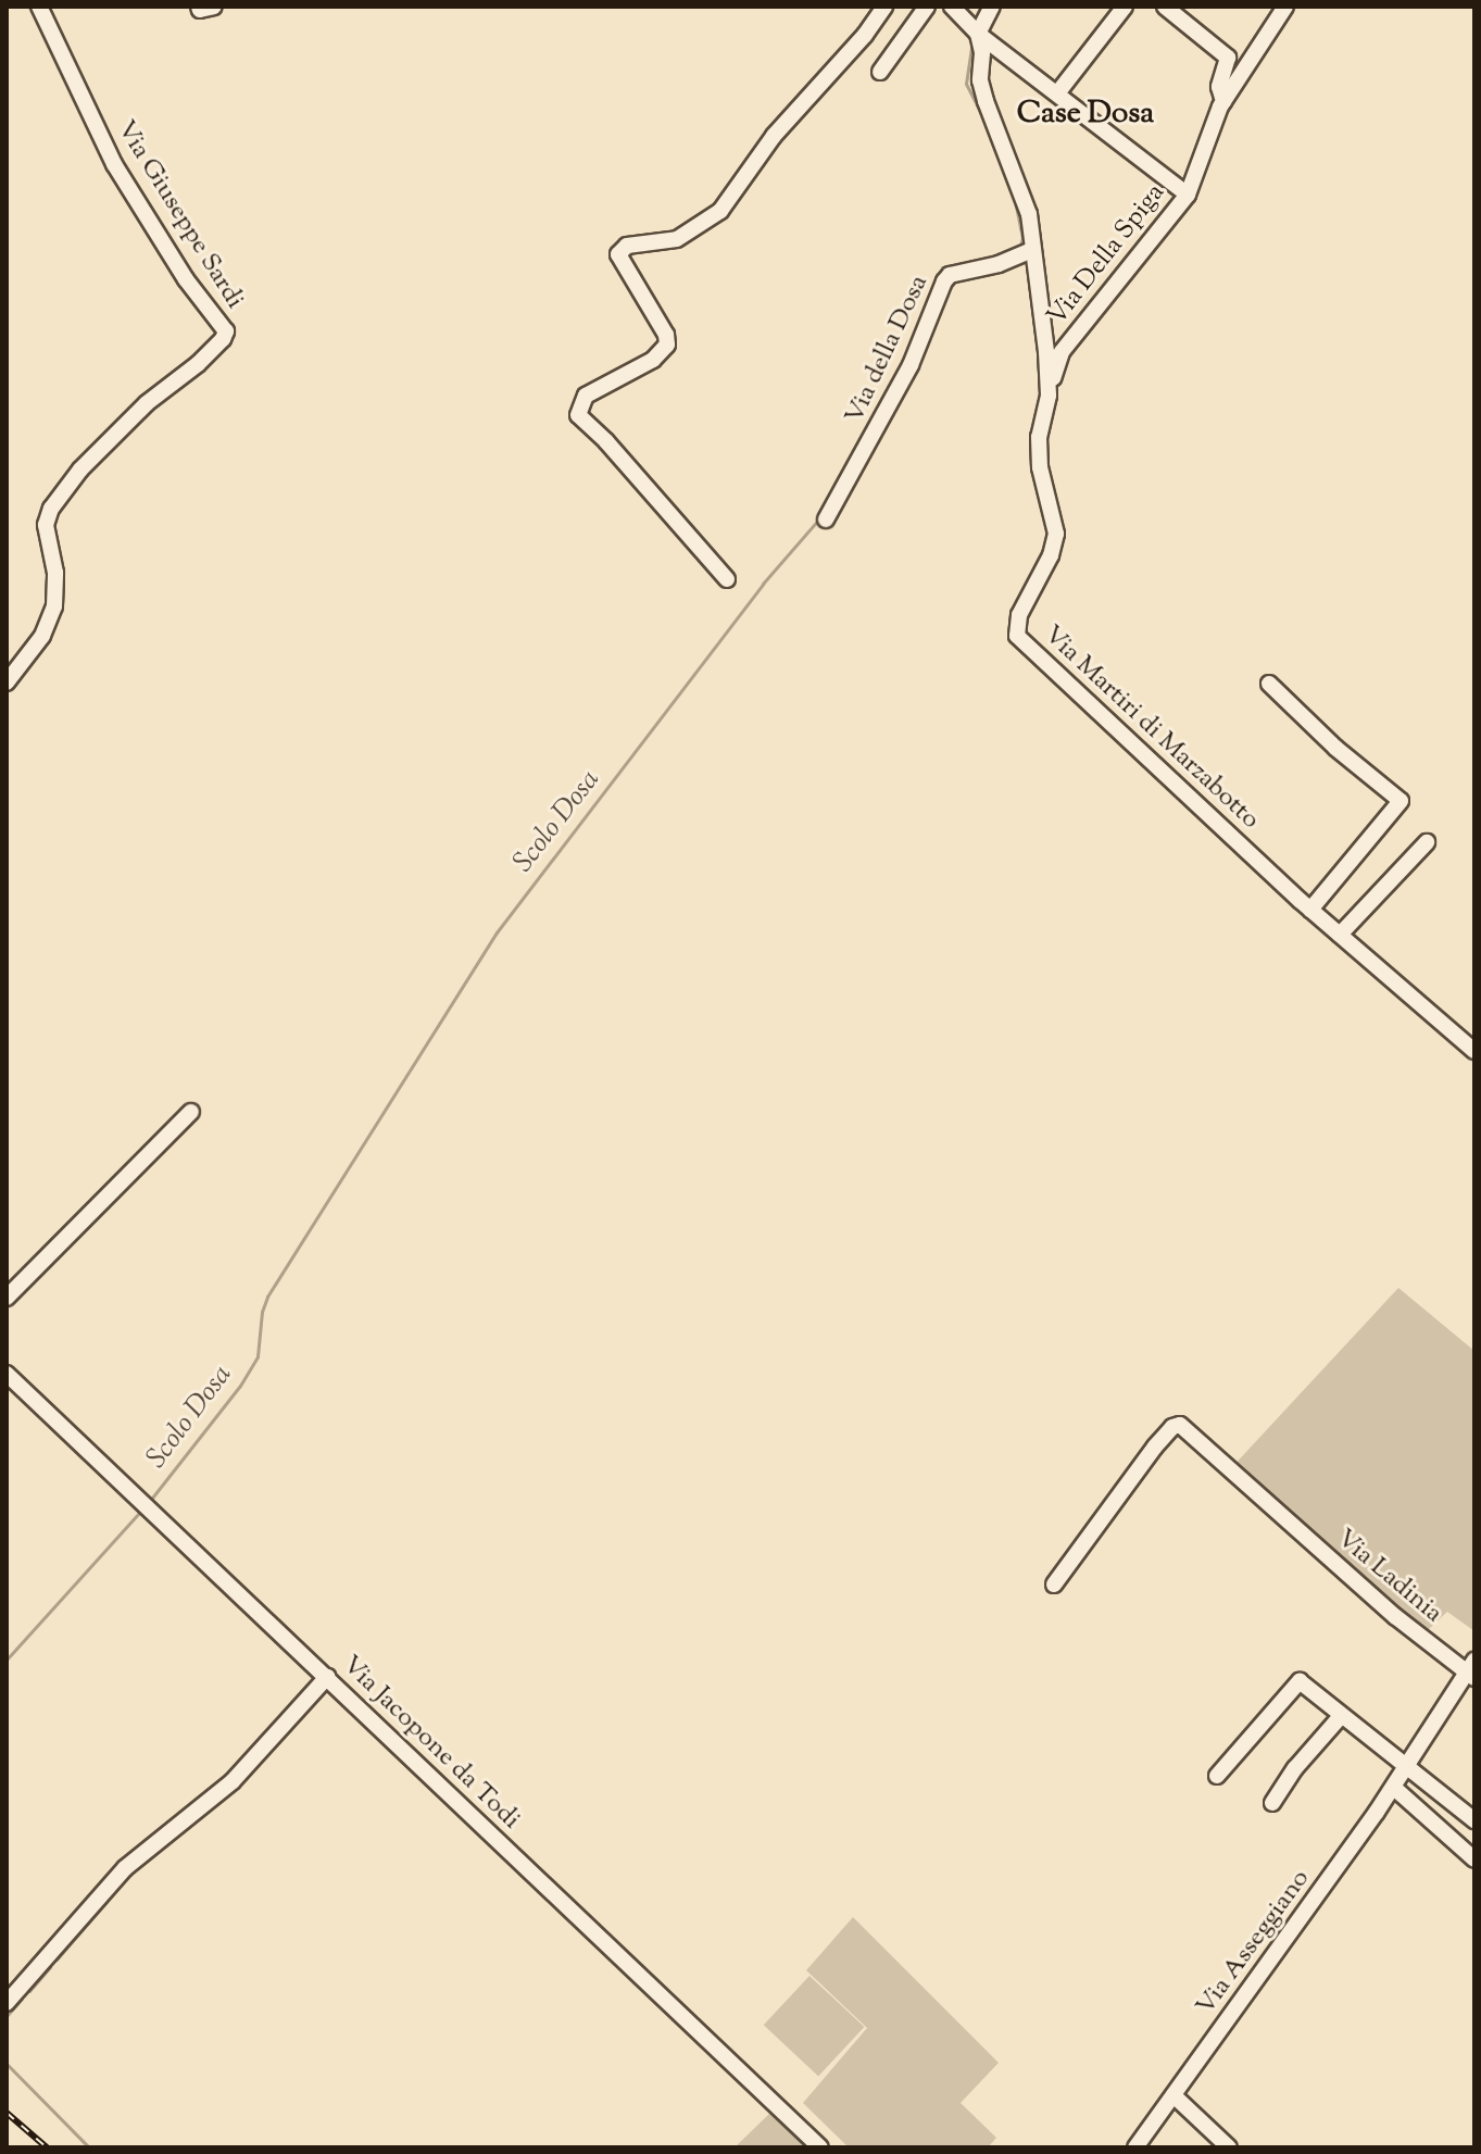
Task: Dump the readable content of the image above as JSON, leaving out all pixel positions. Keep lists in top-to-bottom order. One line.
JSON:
{"streets":{"street":["Via Giuseppe Sardi","Via Della Spiga","Via della Dosa","Via Martiri di Marzabotto","Via Ladinia","Via Jacopone da Todi","Via Asseggiano"]},"crossings":[["Via Della Spiga","Via Martiri di Marzabotto"],["Via Ladinia","Via Asseggiano"]],"districts":["Case Dosa"],"water":["Scolo Dosa"]}
